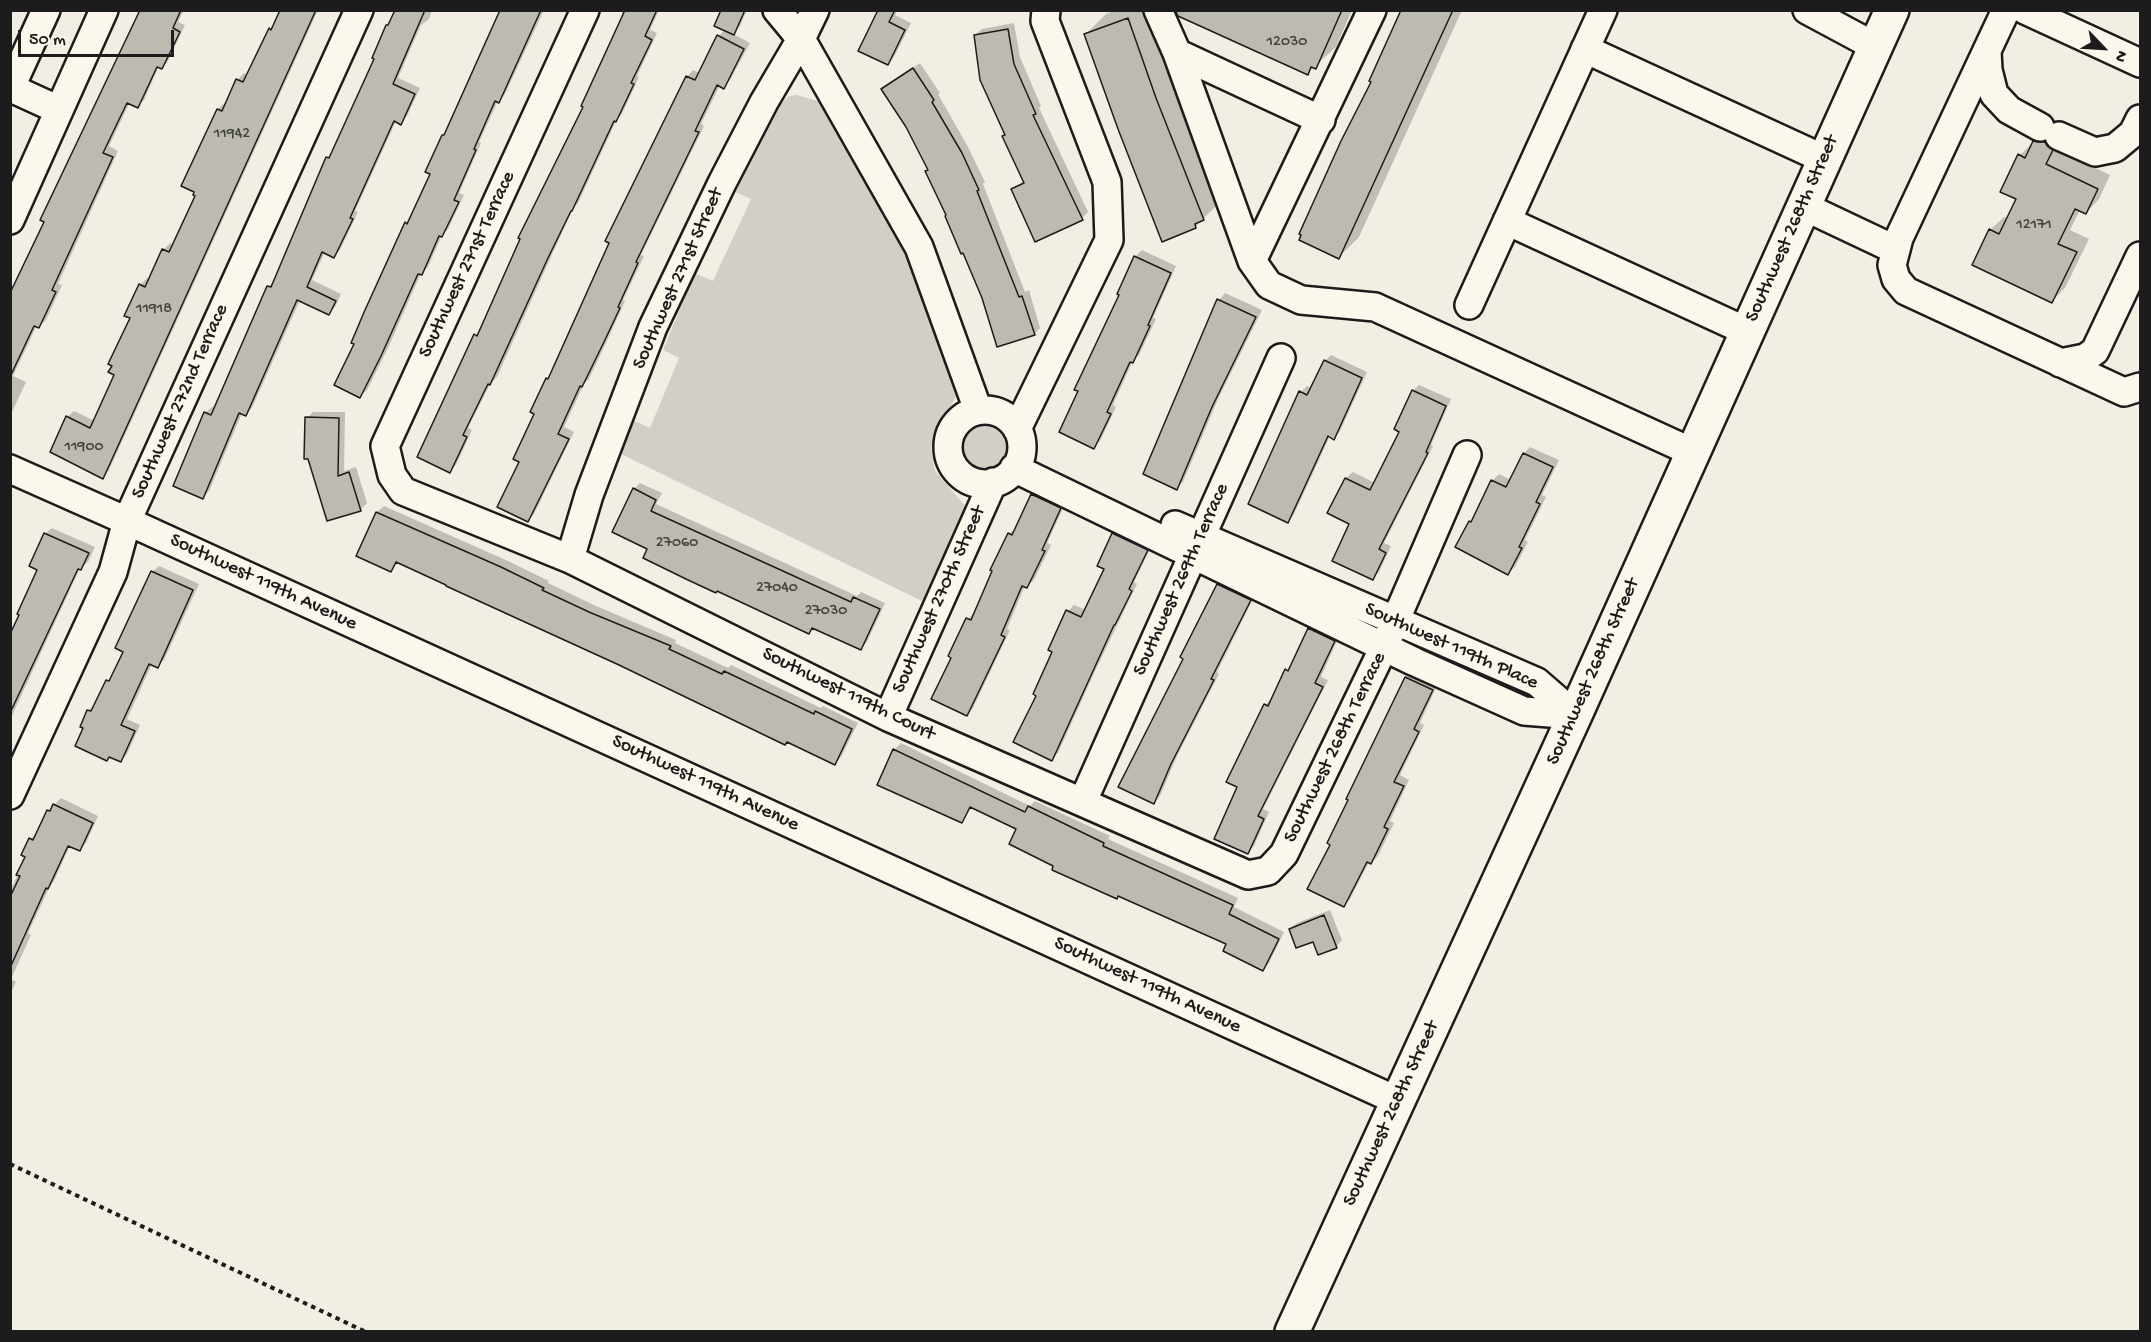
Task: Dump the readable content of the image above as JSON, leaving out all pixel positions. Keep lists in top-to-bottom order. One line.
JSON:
{"streets":{"main road":["Southwest 268th Street"],"street":["Southwest 271st Terrace","Southwest 271st Street","Southwest 272nd Terrace","Southwest 269th Terrace","Southwest 119th Avenue","Southwest 270th Street","Southwest 119th Place","Southwest 119th Court","Southwest 268th Terrace"]},"crossings":[["Southwest 268th Street","Southwest 119th Avenue"],["Southwest 268th Street","Southwest 119th Place"],["Southwest 271st Terrace","Southwest 119th Court"],["Southwest 271st Street","Southwest 119th Court"],["Southwest 272nd Terrace","Southwest 119th Avenue"],["Southwest 269th Terrace","Southwest 119th Place"],["Southwest 269th Terrace","Southwest 119th Court"],["Southwest 270th Street","Southwest 119th Place"],["Southwest 270th Street","Southwest 119th Court"],["Southwest 119th Place","Southwest 268th Terrace"],["Southwest 119th Court","Southwest 268th Terrace"]],"house_numbers":["12030","11942","12171","11918","11900","27060","27040","27030"],"scale_bar":"50 m","north":"bottom right"}
